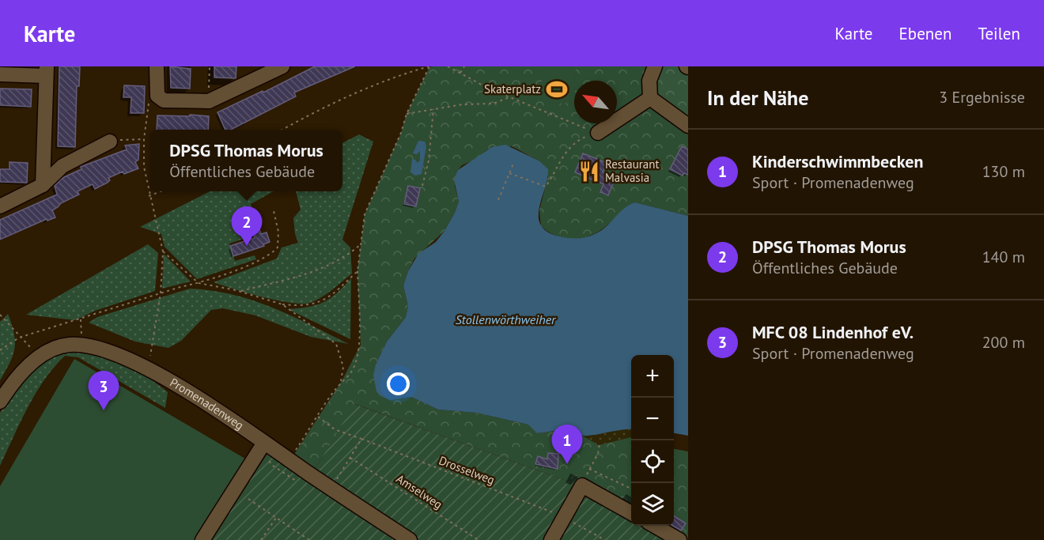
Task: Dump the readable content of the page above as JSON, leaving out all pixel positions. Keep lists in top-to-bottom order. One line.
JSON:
{"streets":{"street":["Promenadenweg"],"path":["Drosselweg","Amselweg"]},"water":["Stollenwörthweiher"],"places":{"sports":["Skaterplatz"],"restaurant":["Restaurant Malvasia"]},"north":"top left","page":{"header":"Karte","nav":["Karte","Ebenen","Teilen"],"heading":["In der Nähe","3 Ergebnisse"],"list":[{"mark":"1","name":"Kinderschwimmbecken","note":"Sport · Promenadenweg","value":"130 m"},{"mark":"2","name":"DPSG Thomas Morus","note":"Öffentliches Gebäude","value":"140 m"},{"mark":"3","name":"MFC 08 Lindenhof eV.","note":"Sport · Promenadenweg","value":"200 m"}],"popup":["DPSG Thomas Morus","Öffentliches Gebäude"],"pins":["2","3","1"],"map_buttons":["+","−"]}}
